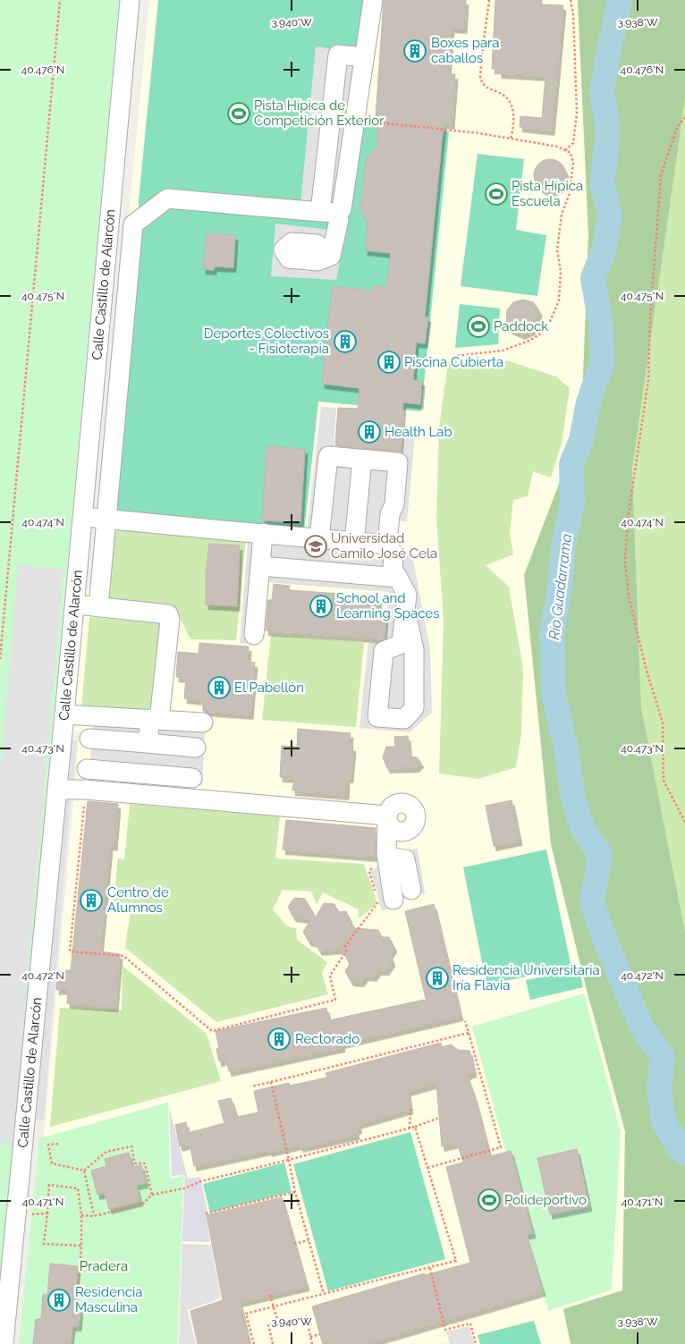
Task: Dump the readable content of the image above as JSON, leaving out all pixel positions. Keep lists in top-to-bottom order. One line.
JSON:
{"streets":{"street":["Calle Castillo de Alarcón"]},"water":["Río Guadarrama"],"parks":["Pradera"],"places":{"building":["Boxes para caballos","Deportes Colectivos - Fisioterapia","Piscina Cubierta","Health Lab","School and Learning Spaces","El Pabellón","Centro de Alumnos","Residencia Universitaria Iría Flavia","Rectorado","Residencia Masculina"],"sports":["Pista Hípica de Competición Exterior","Pista Hípica Escuela","Paddock","Polideportivo"],"school or university":["Universidad Camilo José Cela"]},"coordinates":["3.940°W","3.938°W","40.476°N","40.475°N","40.474°N","40.473°N","40.472°N","40.471°N"]}
